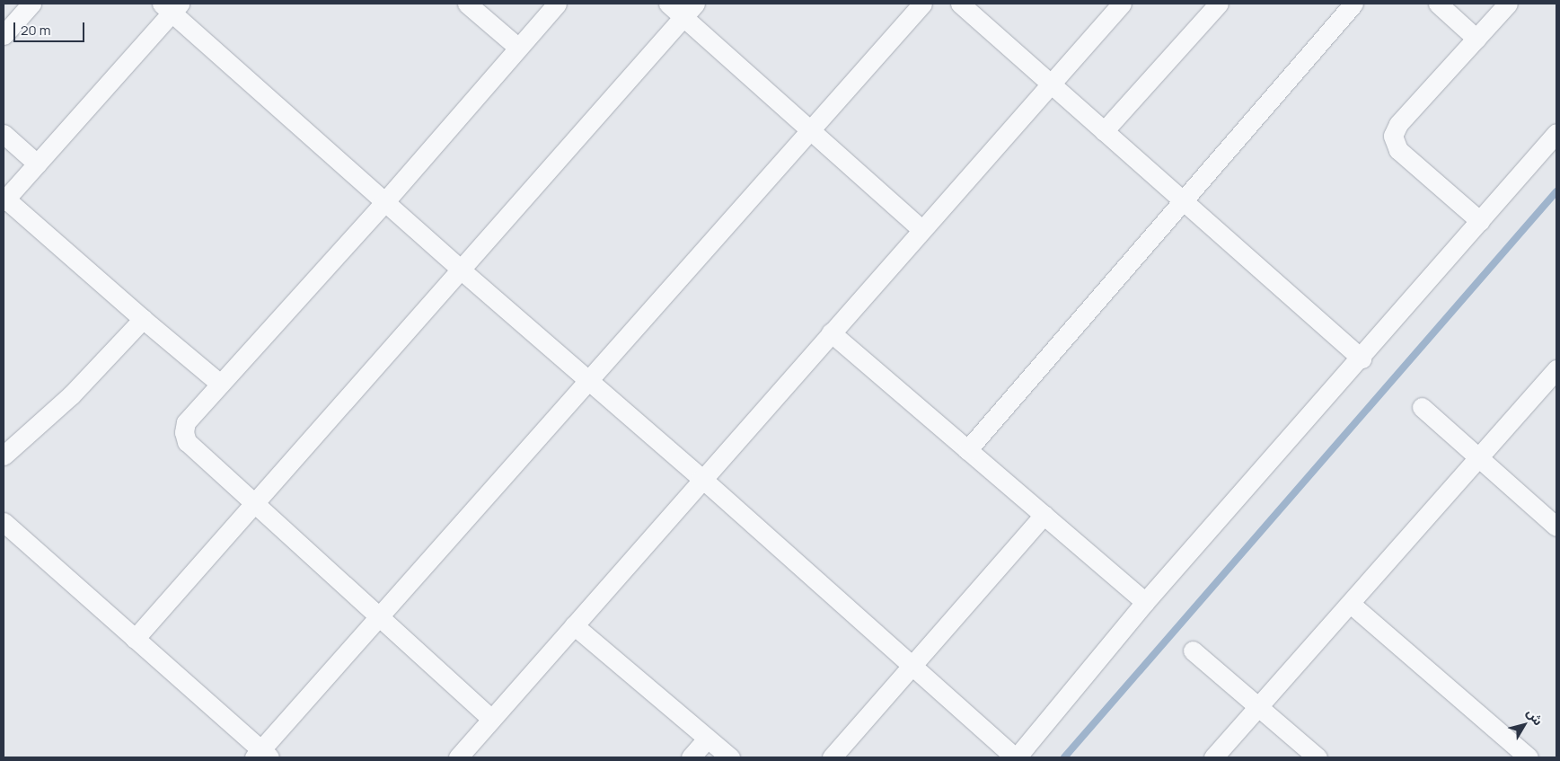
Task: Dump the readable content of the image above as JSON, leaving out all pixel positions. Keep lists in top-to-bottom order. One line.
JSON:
{"scale_bar":"20 m","north":"top right"}
